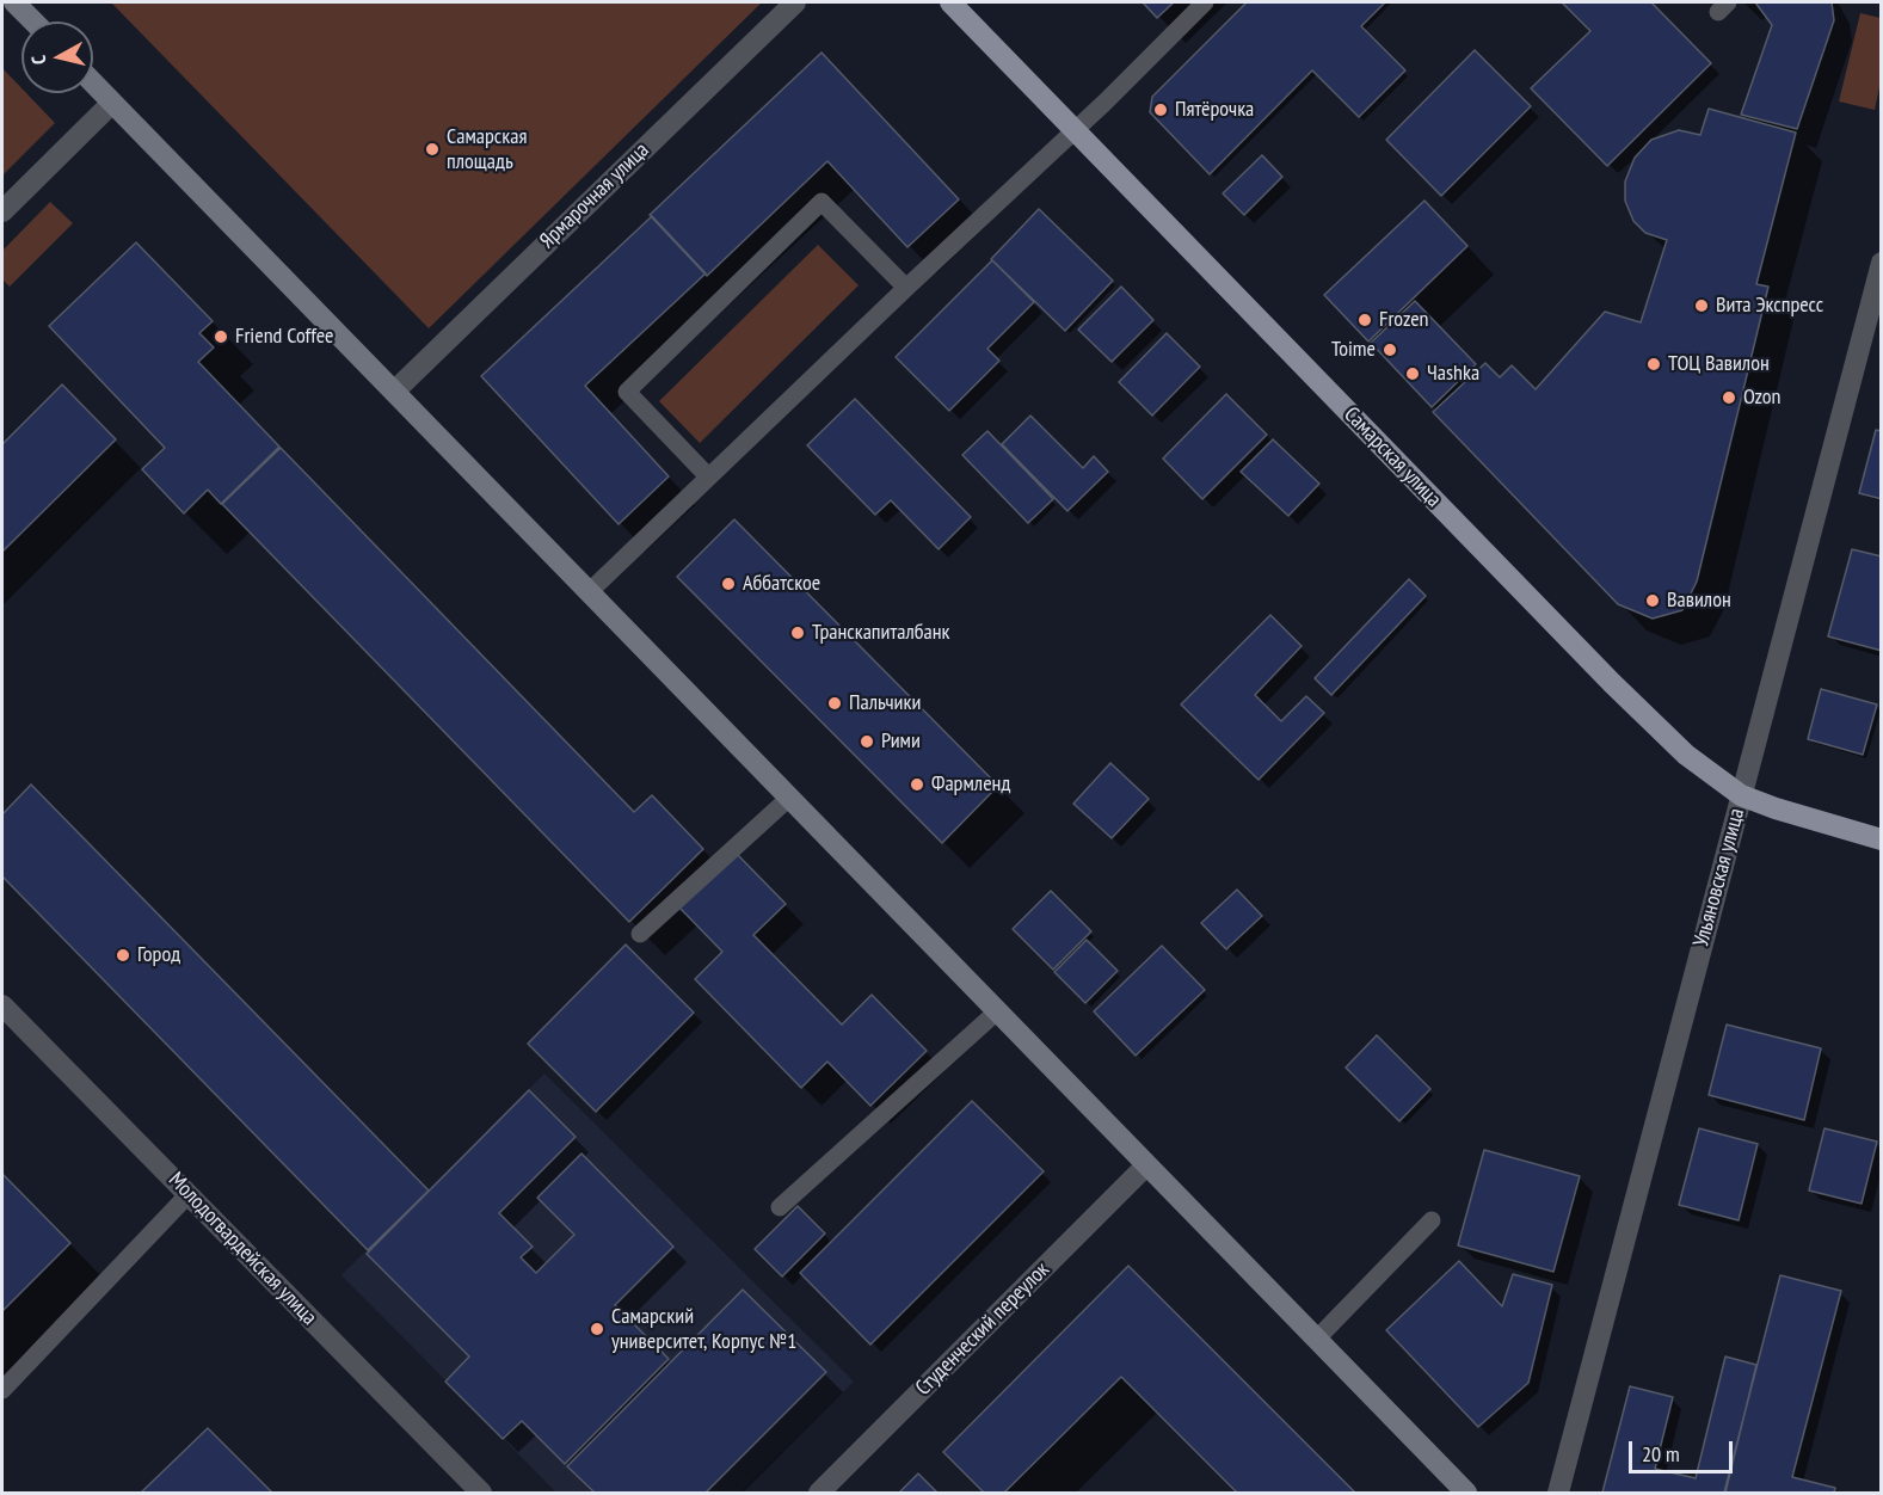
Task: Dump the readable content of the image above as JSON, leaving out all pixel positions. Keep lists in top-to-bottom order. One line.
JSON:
{"streets":{"main road":["Самарская улица"],"street":["Ярмарочная улица","Ульяновская улица","Молодогвардейская улица","Студенческий переулок"]},"crossings":[["Самарская улица","Ульяновская улица"]],"places":["Пятёрочка","Самарская площадь","Вита Экспресс","Frozen","Friend Coffee","Toime","ТОЦ Вавилон","Чаshka","Ozon","Аббатское","Вавилон","Транскапиталбанк","Пальчики","Рими","Фармленд","Город","Самарский университет, Корпус №1"],"scale_bar":"20 m","north":"left"}
